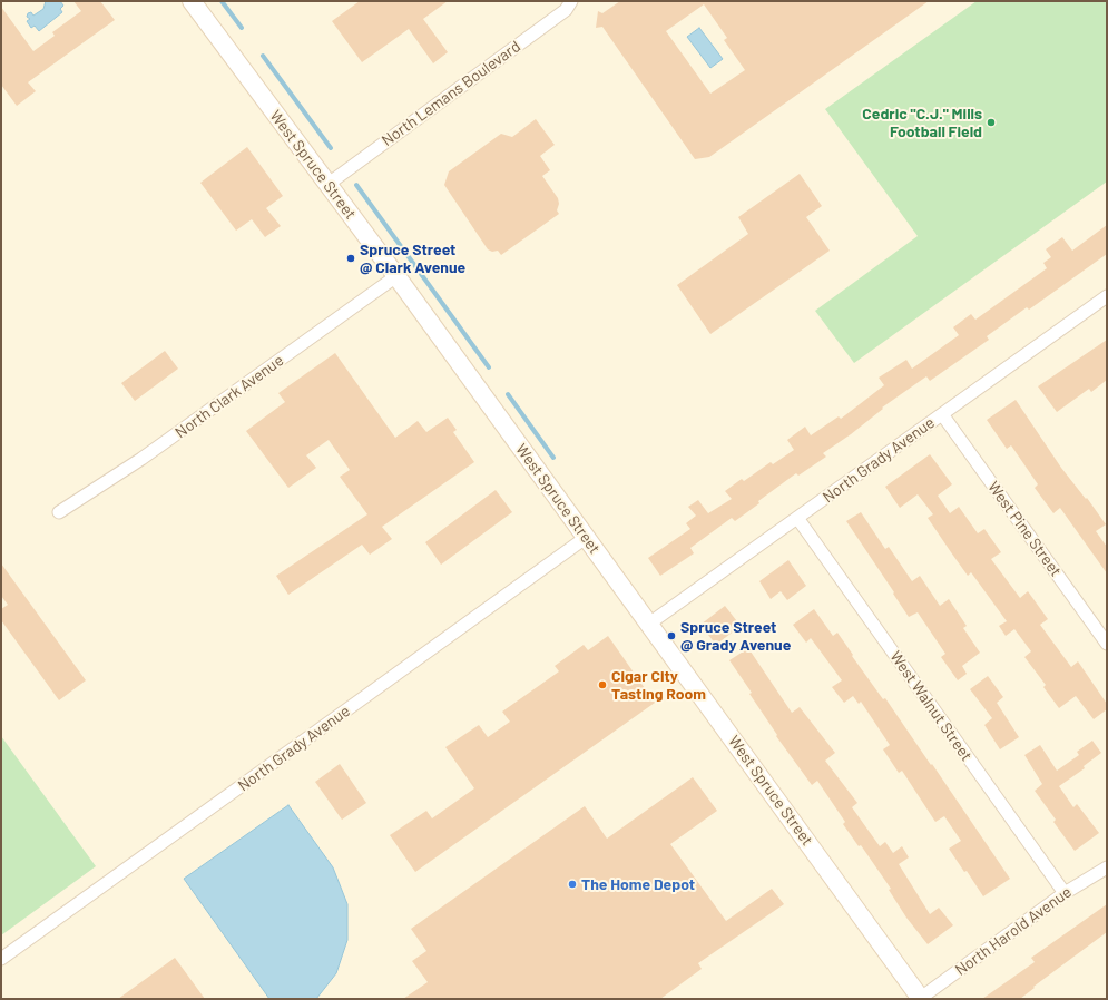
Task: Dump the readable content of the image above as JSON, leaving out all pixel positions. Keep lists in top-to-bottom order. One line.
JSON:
{"streets":{"street":["North Lemans Boulevard","West Spruce Street","North Clark Avenue","North Grady Avenue","West Pine Street","West Walnut Street","North Harold Avenue"]},"crossings":[["North Lemans Boulevard","West Spruce Street"],["West Spruce Street","North Clark Avenue"],["West Spruce Street","North Grady Avenue"],["West Spruce Street","North Harold Avenue"],["North Grady Avenue","West Pine Street"],["North Grady Avenue","West Walnut Street"],["West Walnut Street","North Harold Avenue"]],"places":["Cedric \"C.J.\" Mills Football Field","Spruce Street @ Clark Avenue","Spruce Street @ Grady Avenue","Cigar City Tasting Room","The Home Depot"]}
